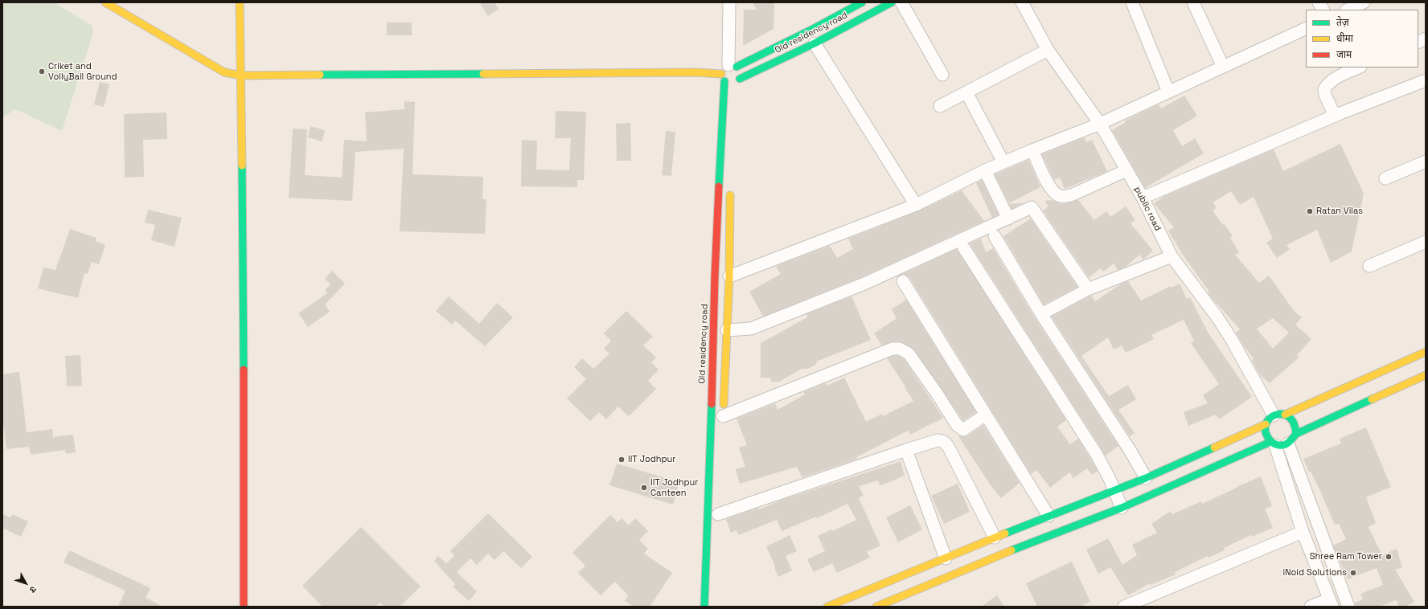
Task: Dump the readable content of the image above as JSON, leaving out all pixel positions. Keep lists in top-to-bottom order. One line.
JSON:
{"streets":{"main road":["Old residency road"],"street":["public road"]},"places":["Criket and VollyBall Ground","Ratan Vilas","IIT Jodhpur","IIT Jodhpur Canteen","Shree Ram Tower","iNoid Solutions"],"legend":["तेज़","धीमा","जाम"],"north":"bottom right"}
